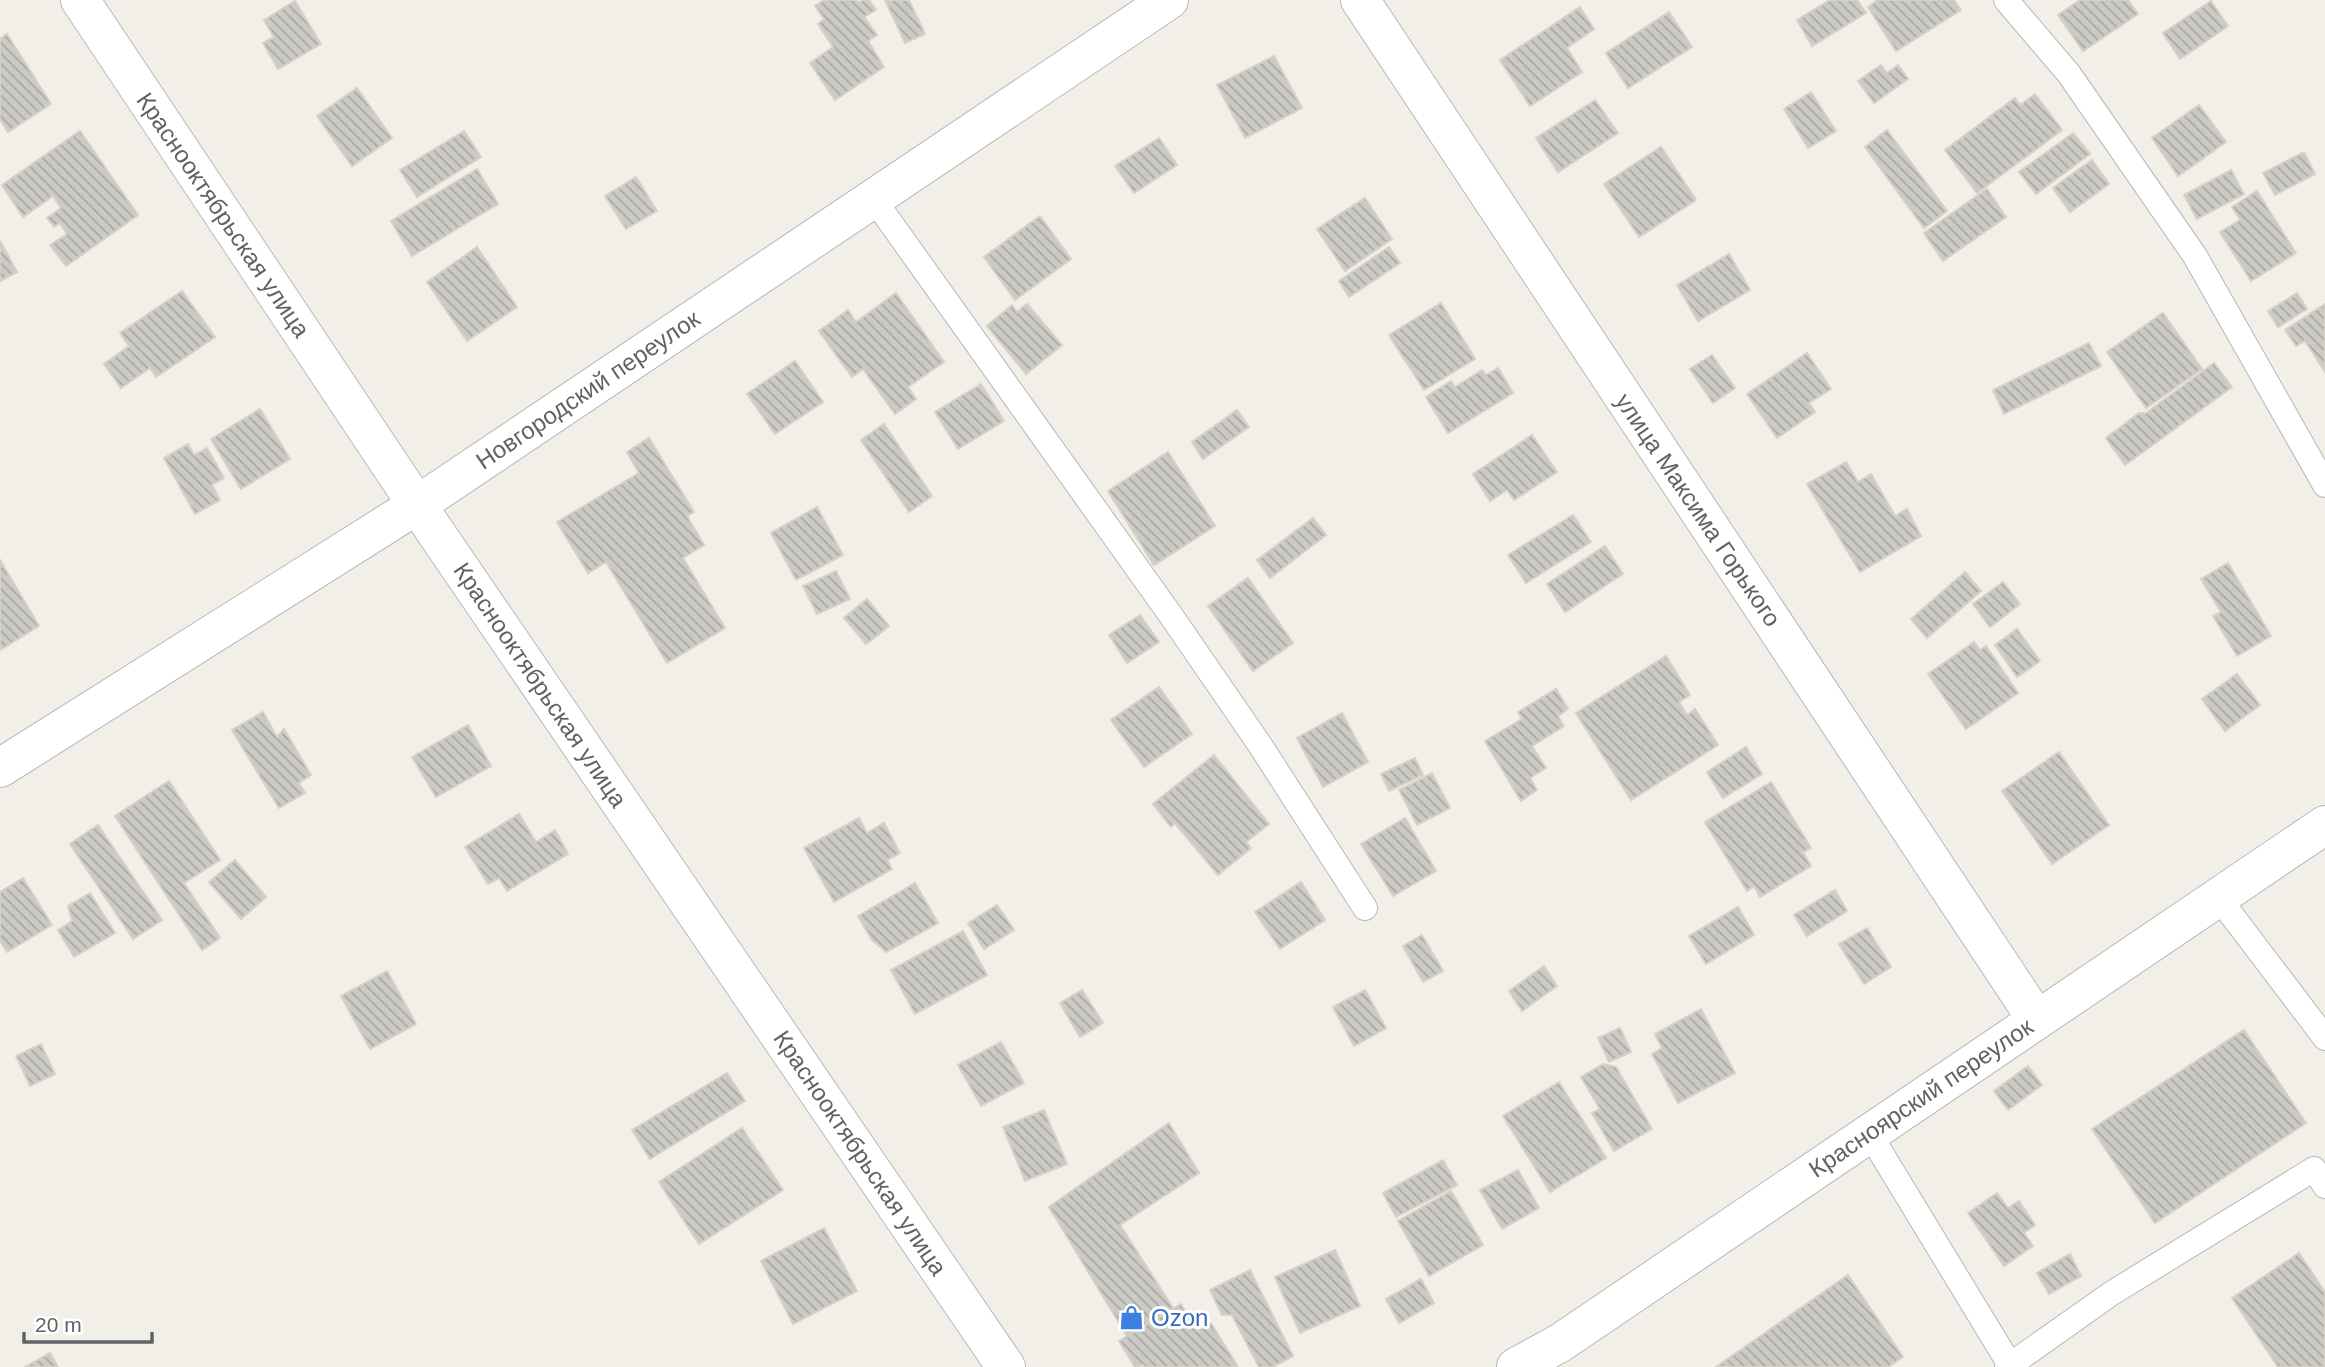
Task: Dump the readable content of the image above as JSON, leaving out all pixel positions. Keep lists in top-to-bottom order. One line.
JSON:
{"streets":{"street":["Краснооктябрьская улица","Новгородский переулок","улица Максима Горького","Красноярский переулок"]},"crossings":[["Краснооктябрьская улица","Новгородский переулок"],["улица Максима Горького","Красноярский переулок"]],"places":{"shop":["Ozon"]},"scale_bar":"20 m"}
